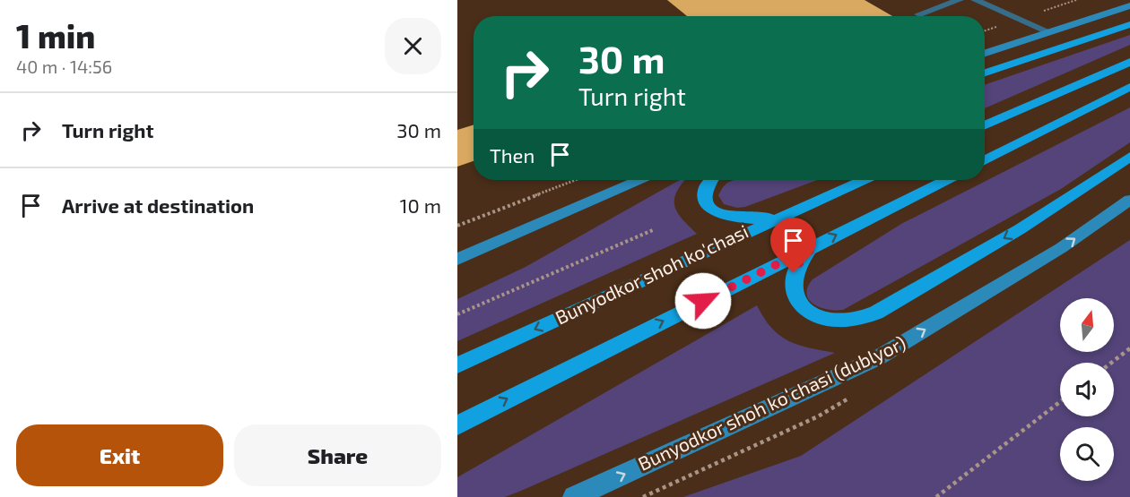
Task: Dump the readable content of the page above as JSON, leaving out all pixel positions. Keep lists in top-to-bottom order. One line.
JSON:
{"streets":{"main road":["Bunyodkor shoh ko'chasi"],"street":["Bunyodkor shoh koʻchasi (dublyor)"]},"one_way":["Bunyodkor shoh koʻchasi (dublyor)"],"north":"top","page":{"heading":["1 min","40 m · 14:56"],"turn":["30 m","Turn right"],"list":[{"name":"Turn right","value":"30 m"},{"name":"Arrive at destination","value":"10 m"}],"then":"Then","buttons":["Exit","Share"]}}
